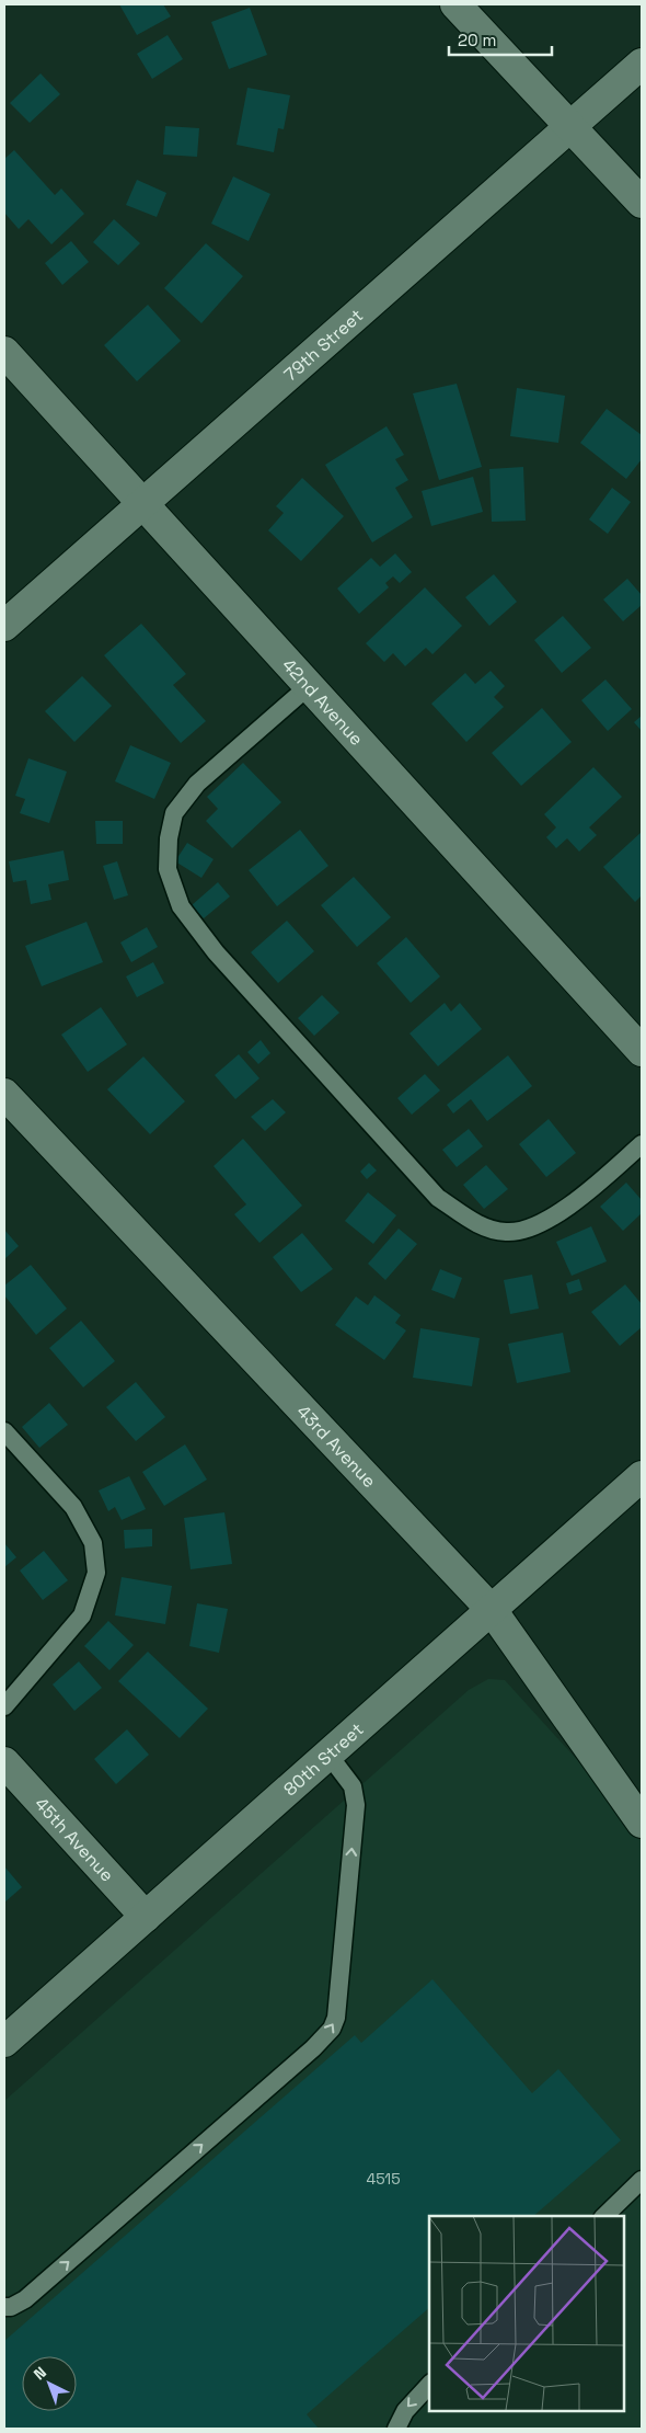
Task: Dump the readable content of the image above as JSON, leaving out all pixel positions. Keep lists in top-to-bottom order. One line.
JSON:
{"streets":{"street":["79th Street","42nd Avenue","43rd Avenue","80th Street","45th Avenue"]},"crossings":[["79th Street","42nd Avenue"],["43rd Avenue","80th Street"],["80th Street","45th Avenue"]],"house_numbers":["4515"],"scale_bar":"20 m","north":"top left"}
